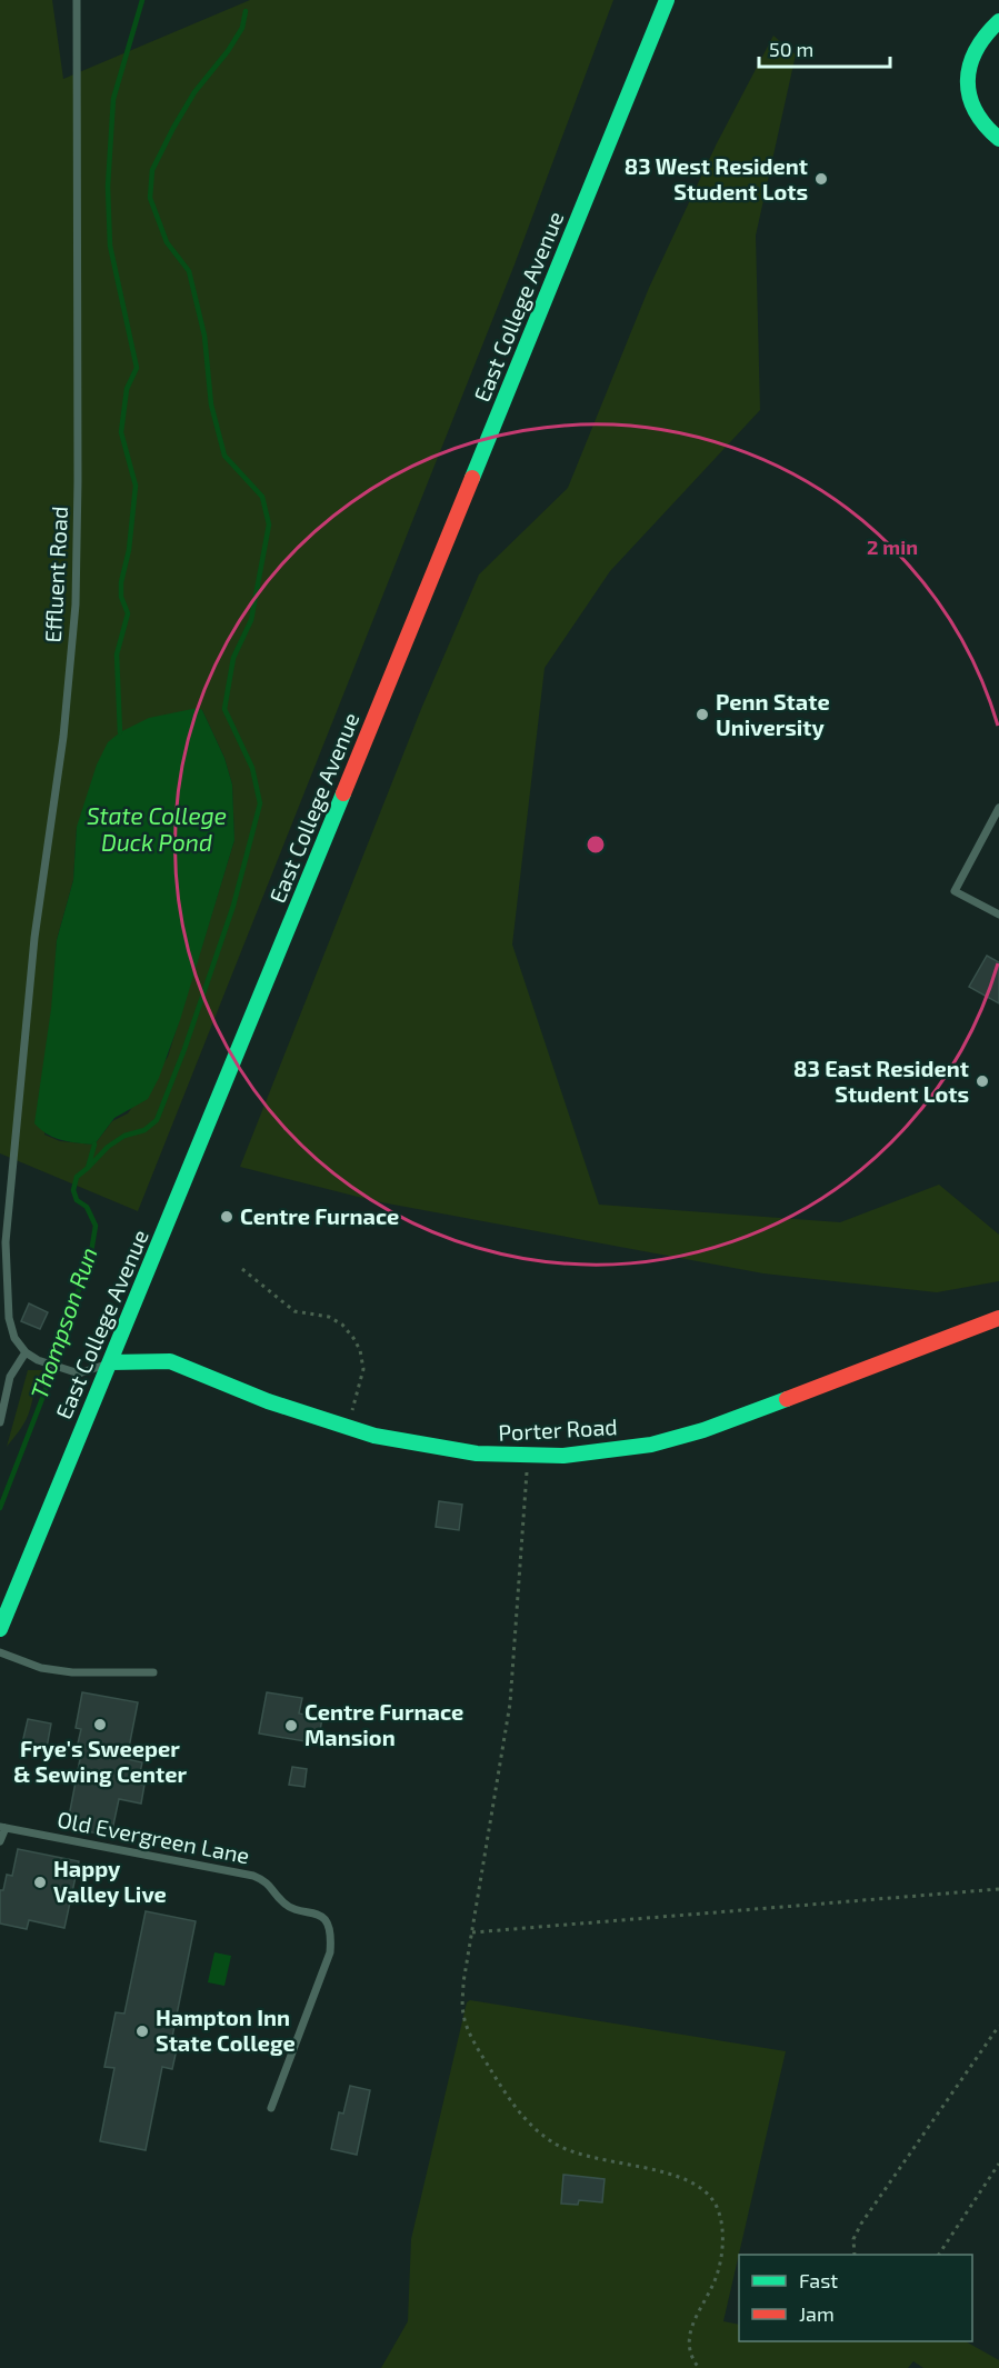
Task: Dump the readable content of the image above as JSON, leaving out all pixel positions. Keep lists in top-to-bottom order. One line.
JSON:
{"streets":{"main road":["East College Avenue","Porter Road"],"lane":["Effluent Road","Old Evergreen Lane"]},"crossings":[["East College Avenue","Porter Road"]],"water":["State College Duck Pond","Thompson Run"],"places":["83 West Resident Student Lots","Penn State University","83 East Resident Student Lots","Centre Furnace","Frye's Sweeper & Sewing Center","Centre Furnace Mansion","Happy Valley Live","Hampton Inn State College"],"legend":["Fast","Jam"],"scale_bar":"50 m","rings":["2 min"]}
